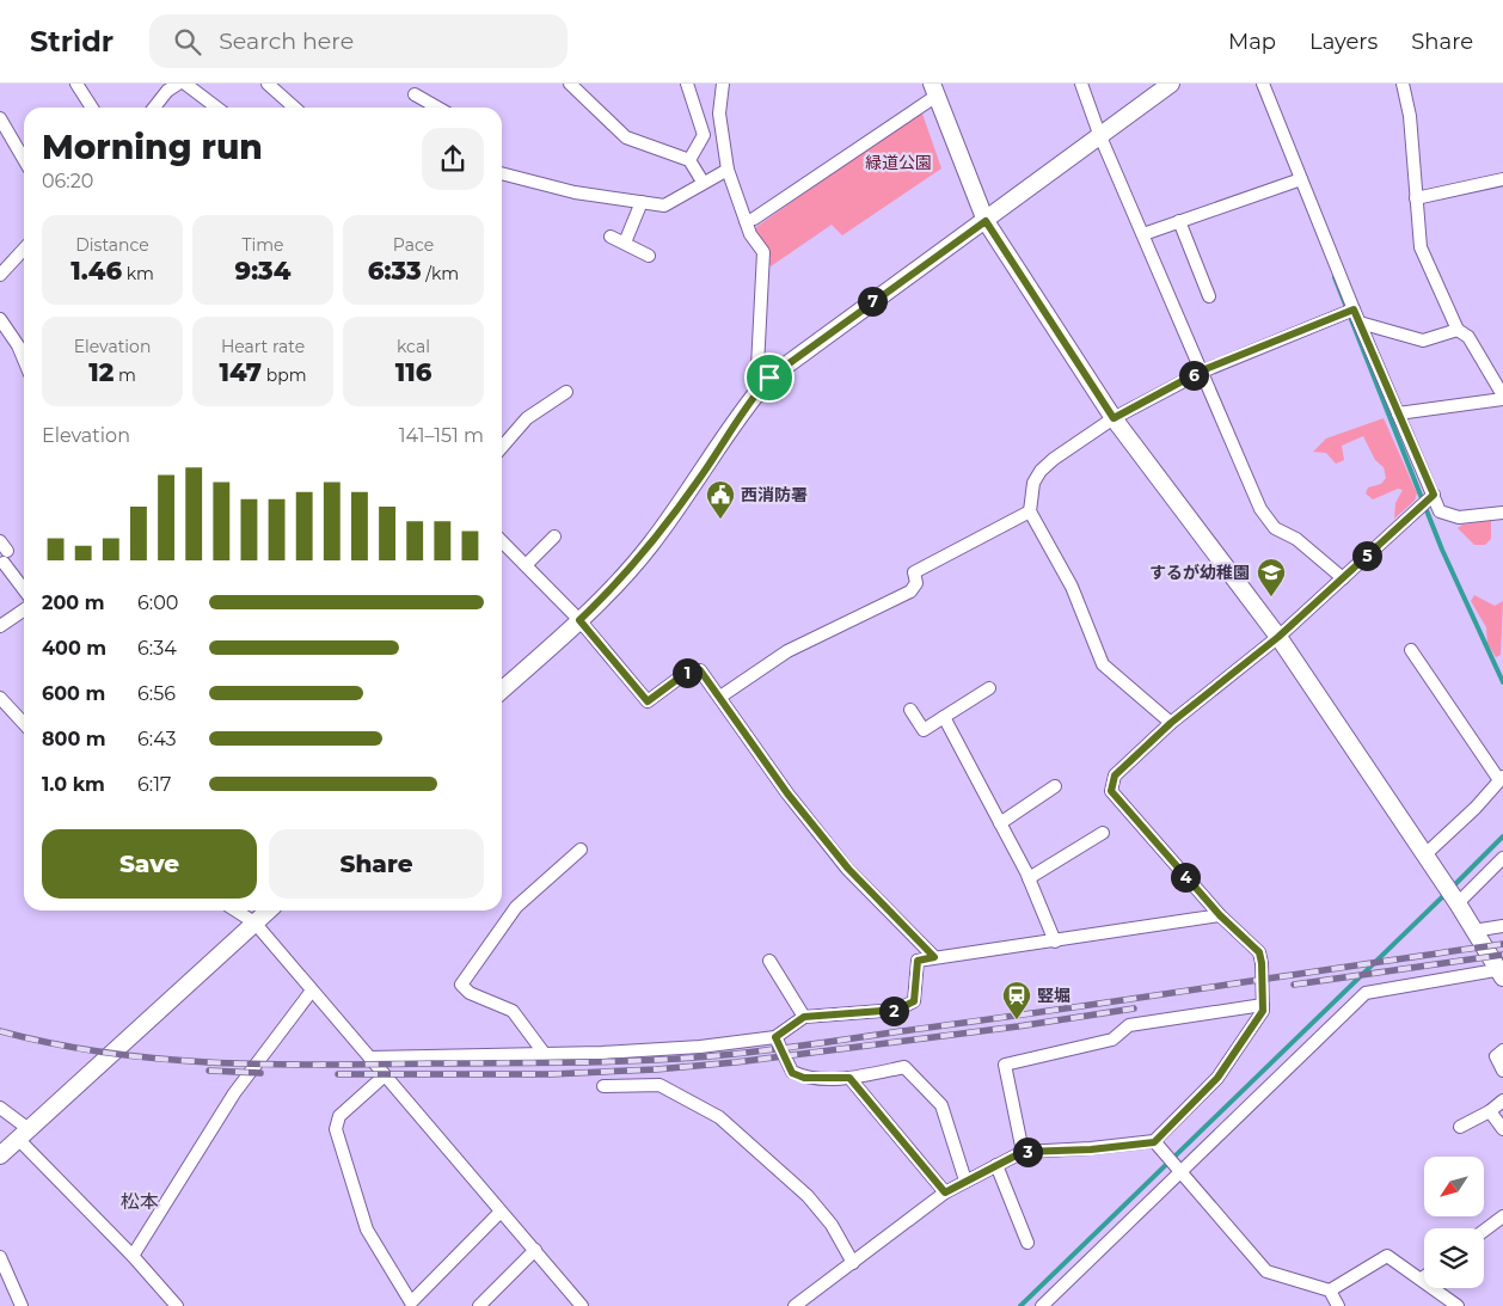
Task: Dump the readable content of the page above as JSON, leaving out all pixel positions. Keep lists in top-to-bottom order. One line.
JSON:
{"districts":["松本"],"parks":["緑道公園"],"places":{"public building":["西消防署"],"school or university":["するが幼稚園"],"station":["竪堀"]},"north":"bottom left","page":{"header":"Stridr","search":"Search here","nav":["Map","Layers","Share"],"heading":["Morning run","06:20"],"stats":[["Distance","1.46 km"],["Time","9:34"],["Pace","6:33 /km"],["Elevation","12 m"],["Heart rate","147 bpm"],["kcal","116"]],"pins":["7","6","5","1","4","2","3"],"chart":["Elevation","141–151 m"],"list":[{"name":"200 m","note":"6:00"},{"name":"400 m","note":"6:34"},{"name":"600 m","note":"6:56"},{"name":"800 m","note":"6:43"},{"name":"1.0 km","note":"6:17"}],"buttons":["Save","Share"]}}
